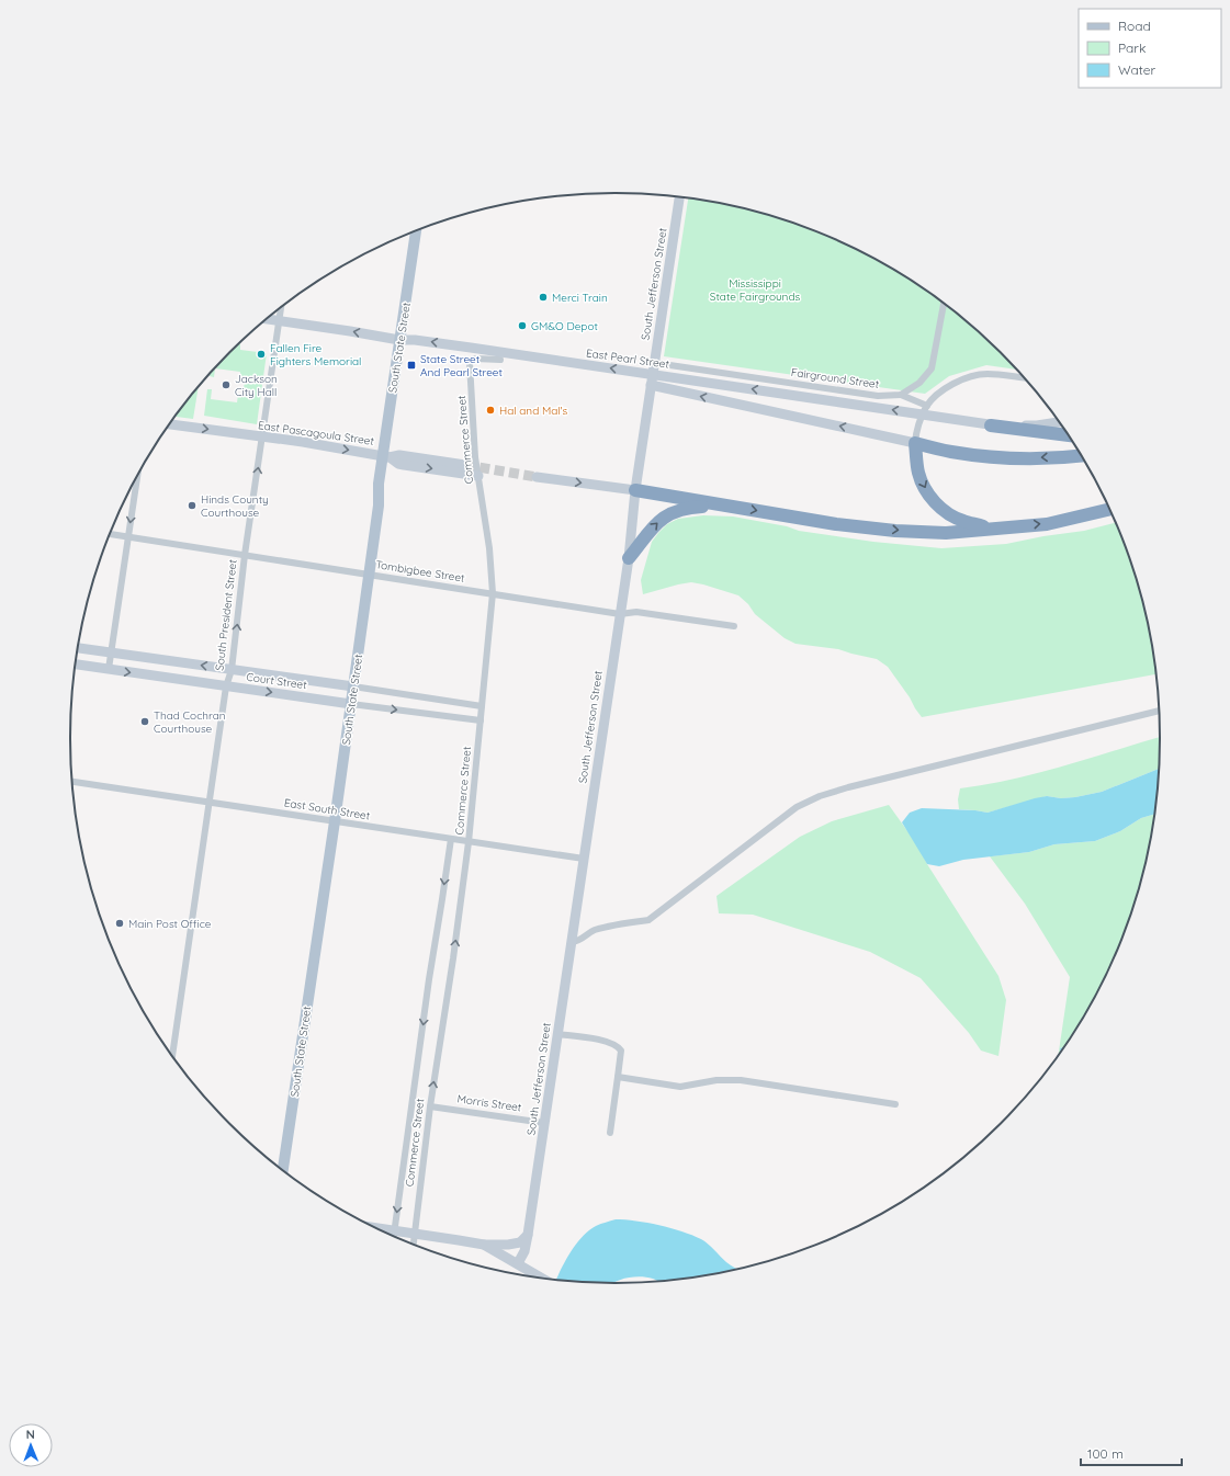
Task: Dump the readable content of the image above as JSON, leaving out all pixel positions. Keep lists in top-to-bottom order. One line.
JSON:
{"streets":{"main road":["South State Street"],"street":["South Jefferson Street","East Pearl Street","Fairground Street","East Pascagoula Street","Commerce Street","Tombigbee Street","South President Street","Court Street","East South Street","Morris Street"]},"crossings":[["South Jefferson Street","Fairground Street"],["South Jefferson Street","Tombigbee Street"],["South Jefferson Street","East South Street"],["South Jefferson Street","Morris Street"],["South State Street","East Pearl Street"],["South State Street","East Pascagoula Street"],["South State Street","Tombigbee Street"],["South State Street","Court Street"],["South State Street","East South Street"],["East Pearl Street","South President Street"],["East Pascagoula Street","South President Street"],["Commerce Street","Tombigbee Street"],["Commerce Street","Court Street"],["Commerce Street","East South Street"],["Commerce Street","Morris Street"],["Tombigbee Street","South President Street"],["South President Street","Court Street"],["South President Street","East South Street"]],"one_way":["East Pascagoula Street"],"parks":["Mississippi State Fairgrounds"],"places":{"other":["Merci Train","GM&O Depot","Fallen Fire Fighters Memorial","Jackson City Hall","Hal and Mal's","Hinds County Courthouse","Thad Cochran Courthouse","Main Post Office"],"transit":["State Street And Pearl Street"]},"legend":["Road","Park","Water"],"scale_bar":"100 m","north":"top"}
